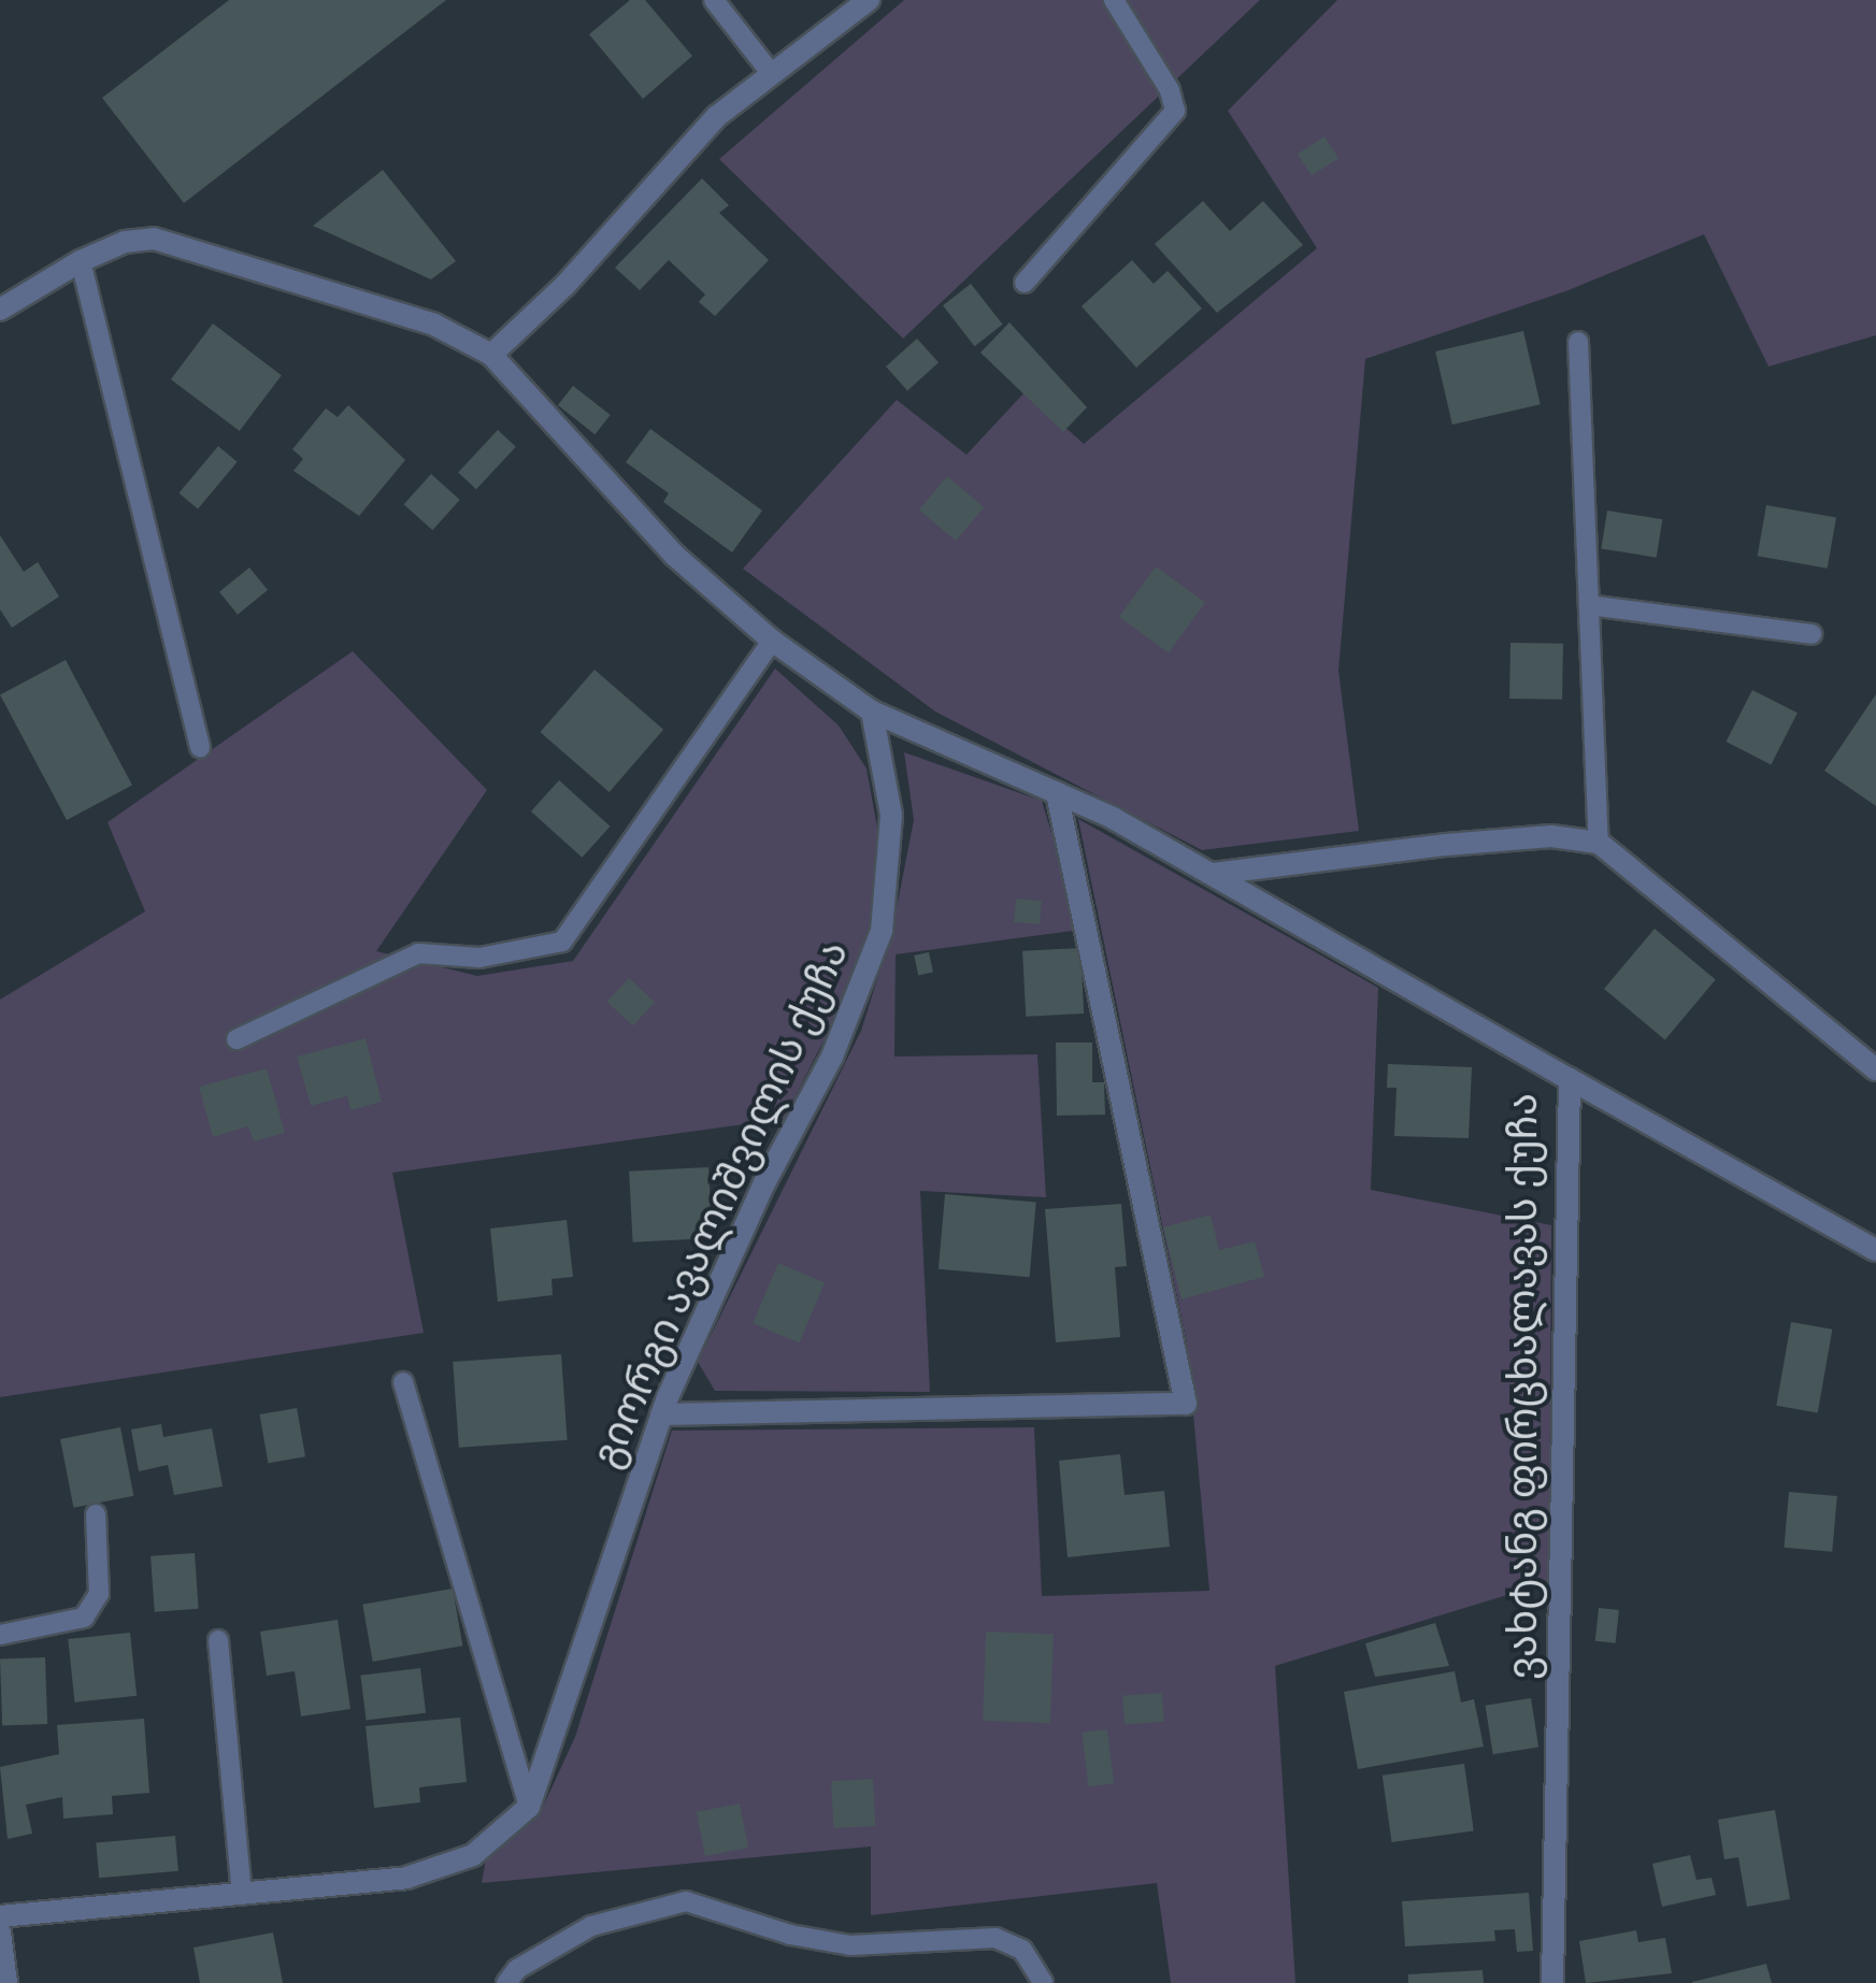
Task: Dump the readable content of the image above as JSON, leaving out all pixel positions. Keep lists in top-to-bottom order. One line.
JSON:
{"streets":{"street":["გიორგი ავალიშვილის ქუჩა","ვახტანგ ფირცხალავას ქუჩა"]},"crossings":[["გიორგი ავალიშვილის ქუჩა","ვახტანგ ფირცხალავას ქუჩა"]]}
